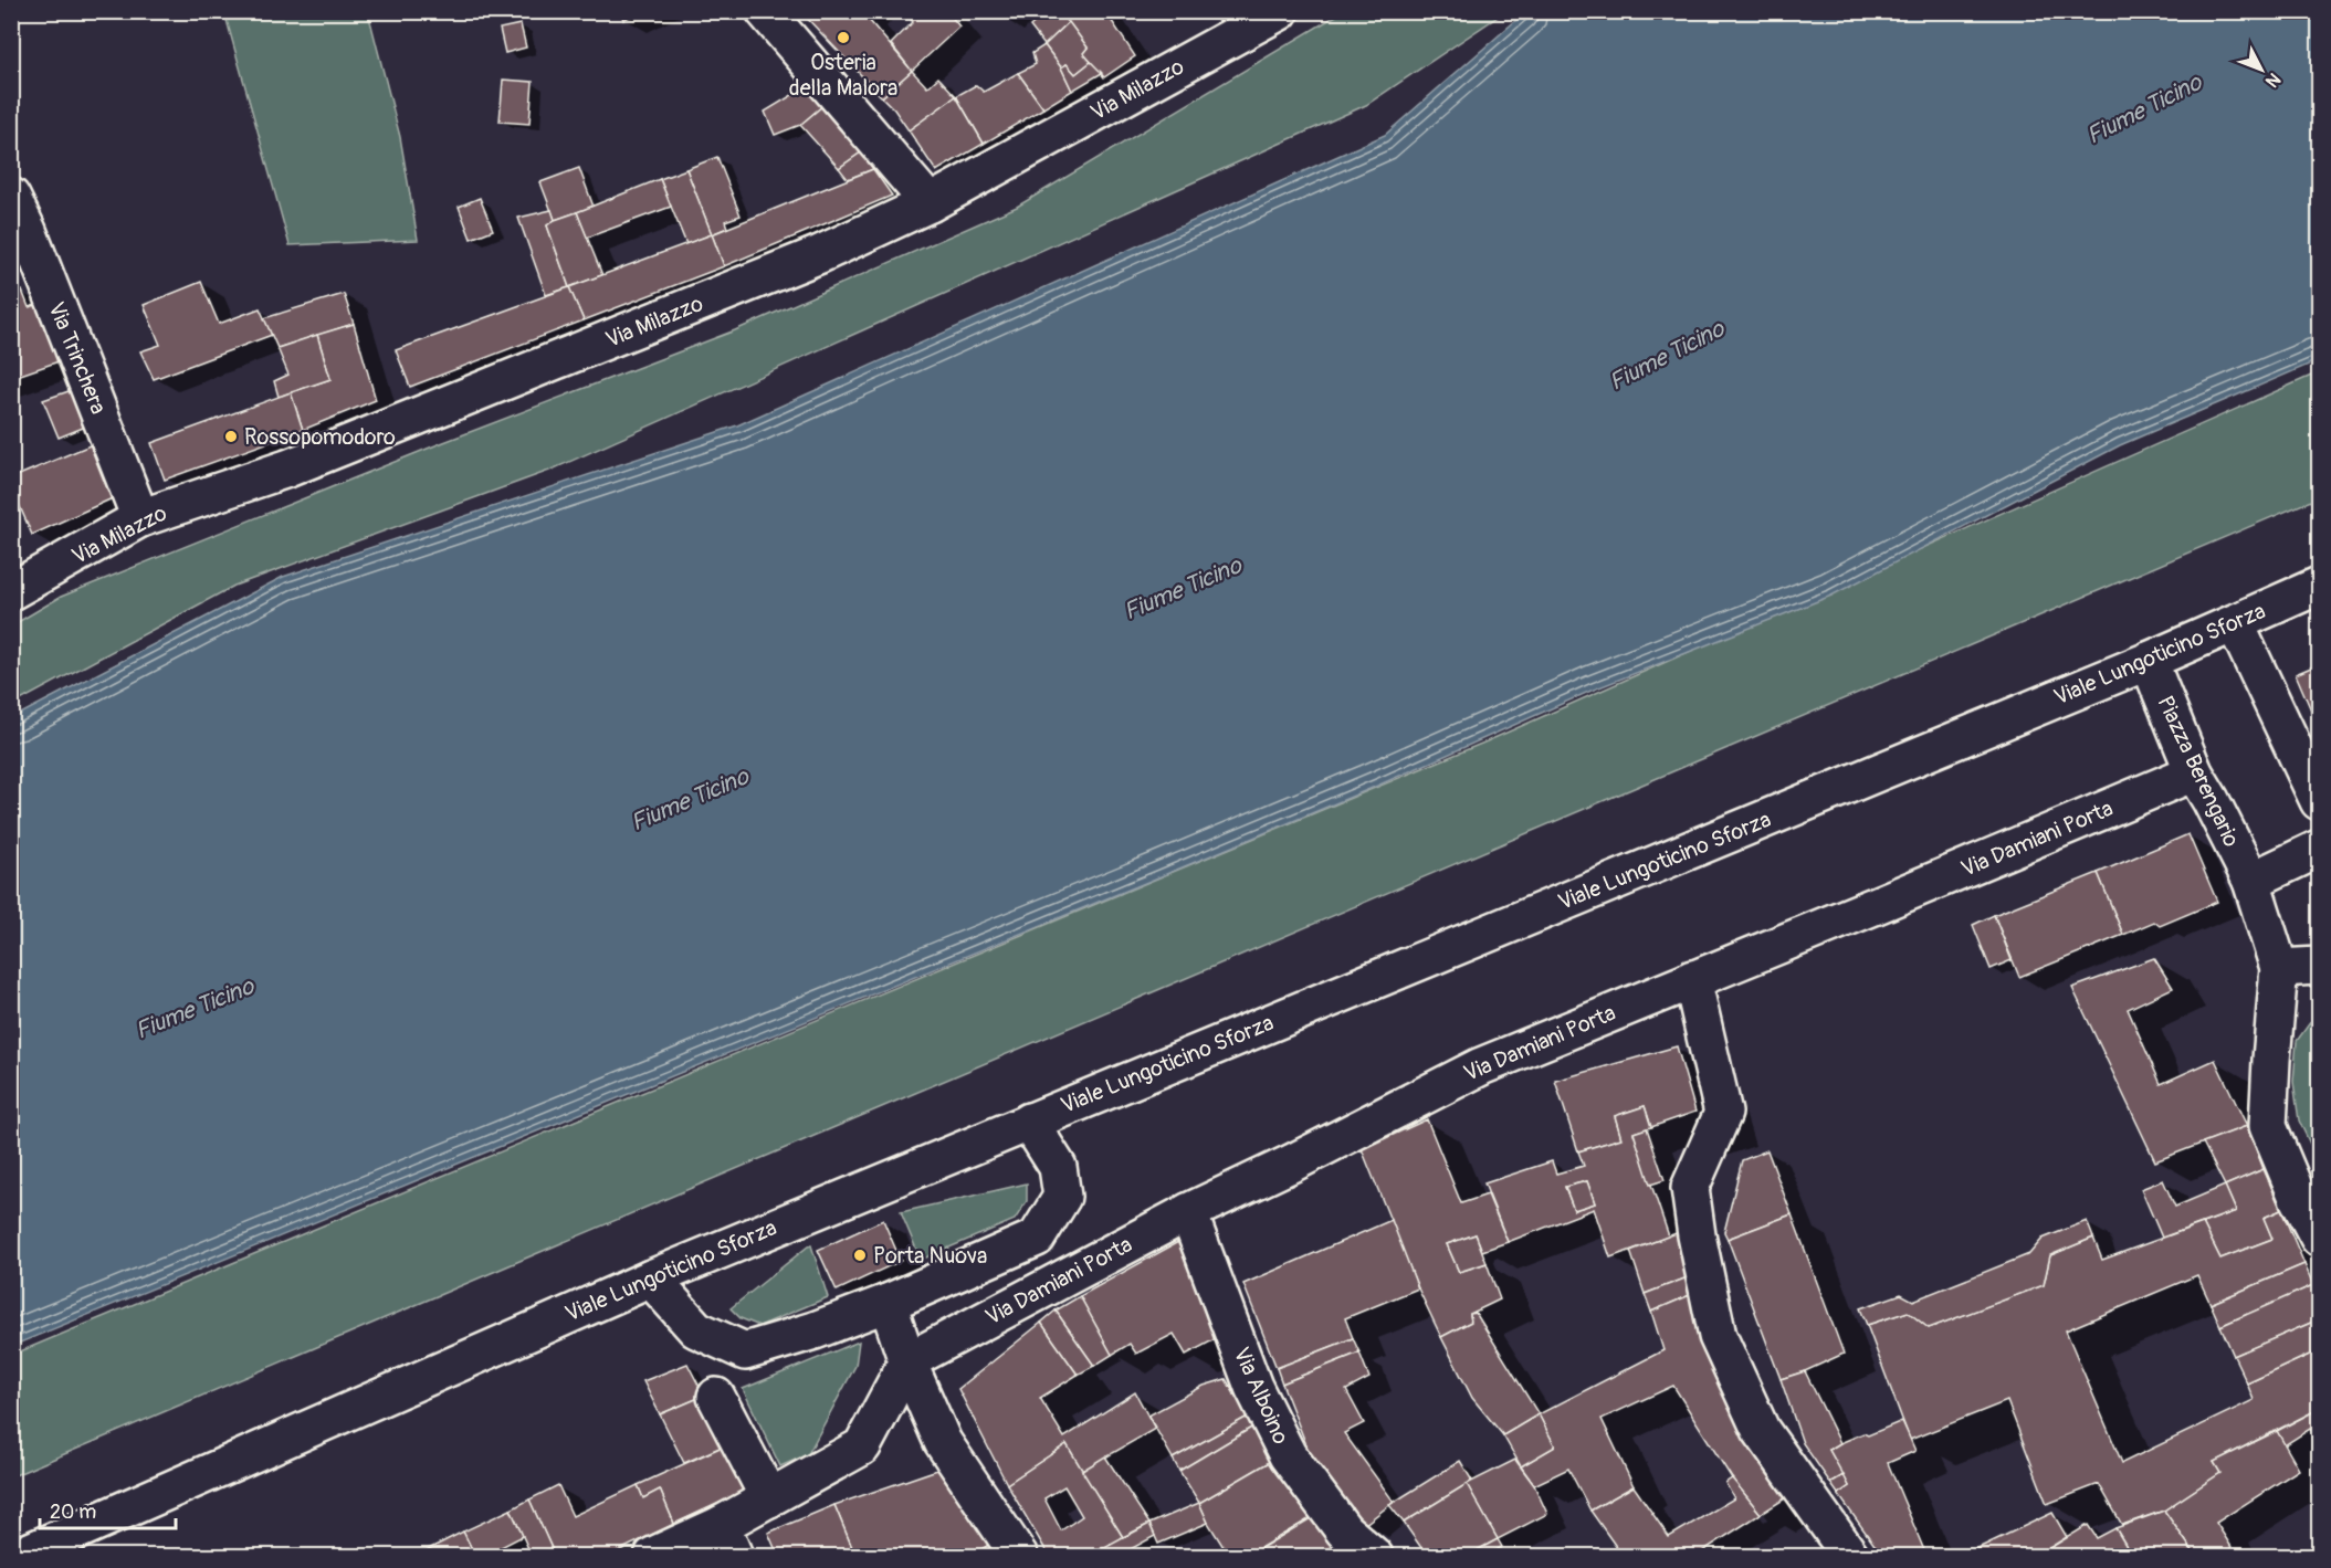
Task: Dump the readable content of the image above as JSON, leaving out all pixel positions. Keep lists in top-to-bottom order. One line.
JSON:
{"streets":{"street":["Via Milazzo","Via Trinchera","Viale Lungoticino Sforza","Piazza Berengario","Via Damiani Porta","Via Alboino"]},"crossings":[["Via Milazzo","Via Trinchera"],["Viale Lungoticino Sforza","Piazza Berengario"],["Piazza Berengario","Via Damiani Porta"],["Via Damiani Porta","Via Alboino"]],"water":["Fiume Ticino"],"places":["Osteria della Malora","Rossopomodoro","Porta Nuova"],"scale_bar":"20 m","north":"bottom right"}
